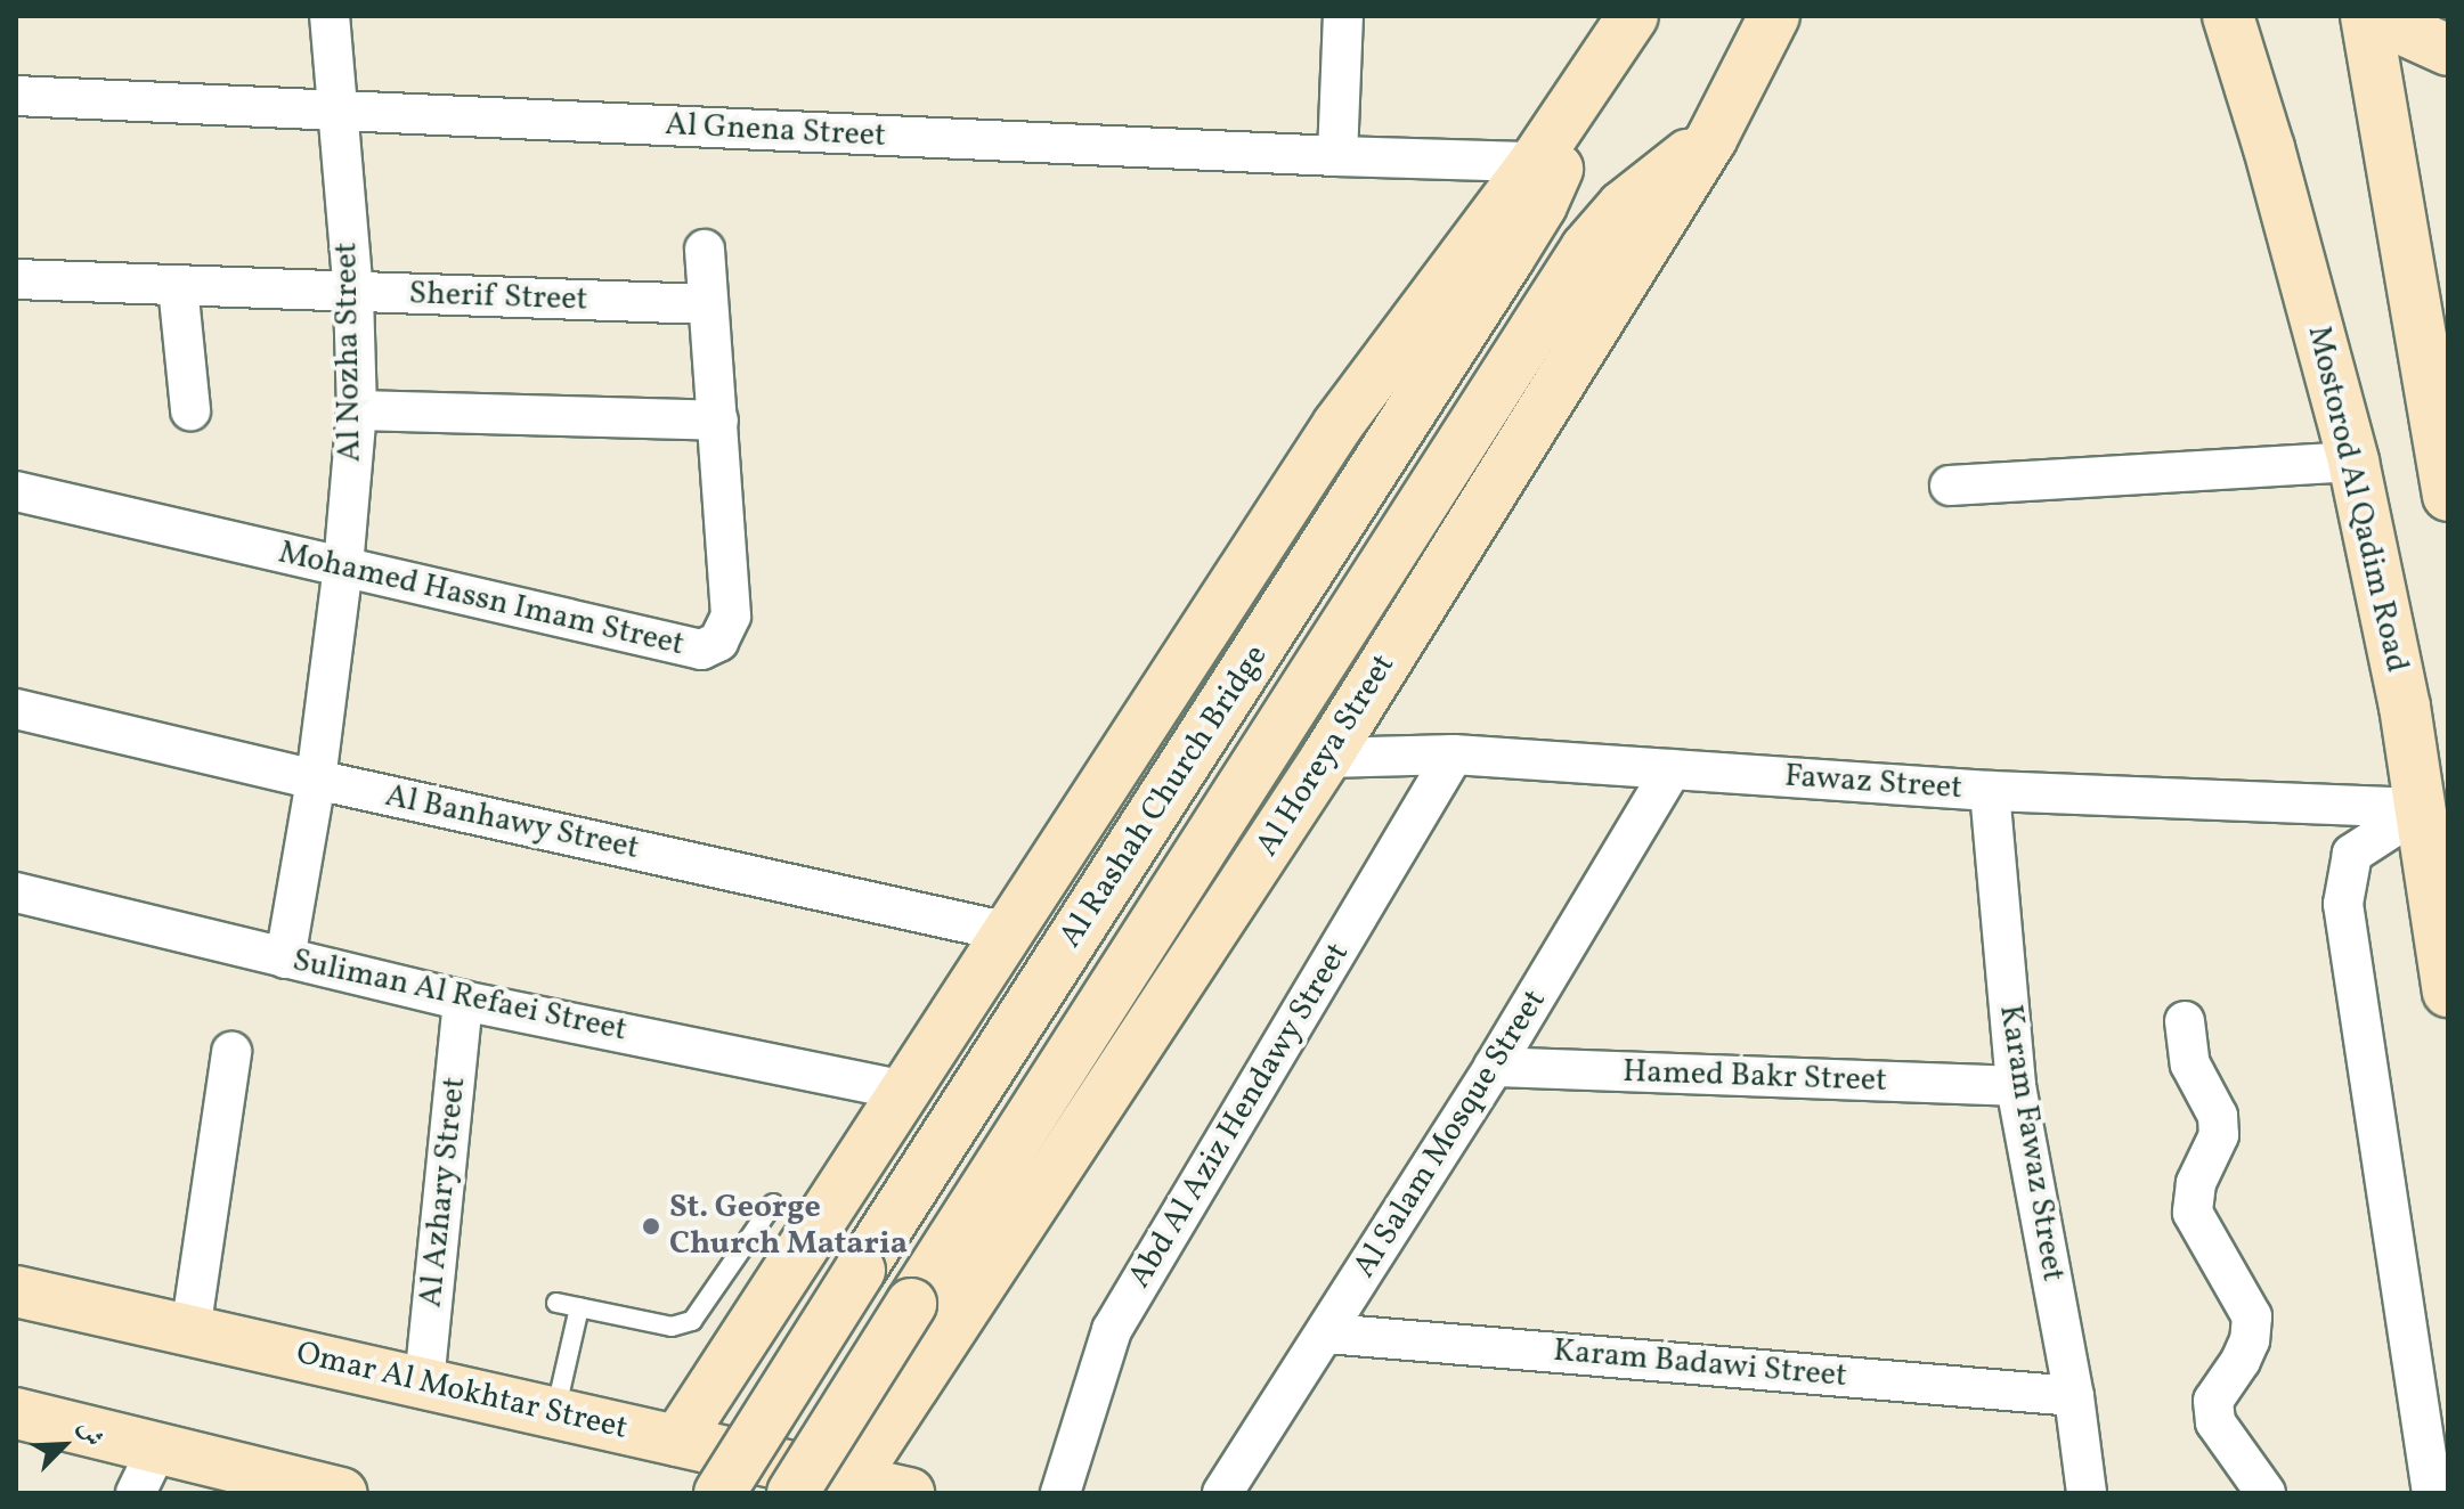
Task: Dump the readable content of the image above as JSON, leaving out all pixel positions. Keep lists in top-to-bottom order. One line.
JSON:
{"streets":{"main road":["Mostorod Al Qadim Road","Al Horeya Street","Al Rashah Church Bridge","Omar Al Mokhtar Street"],"street":["Al Gnena Street","Sherif Street","Al Nozha Street","Mohamed Hassn Imam Street","Fawaz Street","Al Banhawy Street","Suliman Al Refaei Street","Hamed Bakr Street","Abd Al Aziz Hendawy Street","Al Salam Mosque Street","Karam Fawaz Street","Al Azhary Street","Karam Badawi Street"]},"crossings":[["Al Gnena Street","Al Nozha Street"],["Sherif Street","Al Nozha Street"],["Sherif Street","Mohamed Hassn Imam Street"],["Al Nozha Street","Mohamed Hassn Imam Street"],["Al Nozha Street","Al Banhawy Street"],["Al Nozha Street","Suliman Al Refaei Street"],["Mostorod Al Qadim Road","Fawaz Street"],["Al Horeya Street","Fawaz Street"],["Al Horeya Street","Al Rashah Church Bridge"],["Al Horeya Street","Omar Al Mokhtar Street"],["Fawaz Street","Abd Al Aziz Hendawy Street"],["Fawaz Street","Al Salam Mosque Street"],["Fawaz Street","Karam Fawaz Street"],["Suliman Al Refaei Street","Al Azhary Street"],["Hamed Bakr Street","Al Salam Mosque Street"],["Hamed Bakr Street","Karam Fawaz Street"],["Al Salam Mosque Street","Karam Badawi Street"],["Karam Fawaz Street","Karam Badawi Street"],["Al Azhary Street","Omar Al Mokhtar Street"]],"places":["St. George Church Mataria"],"north":"top right"}
